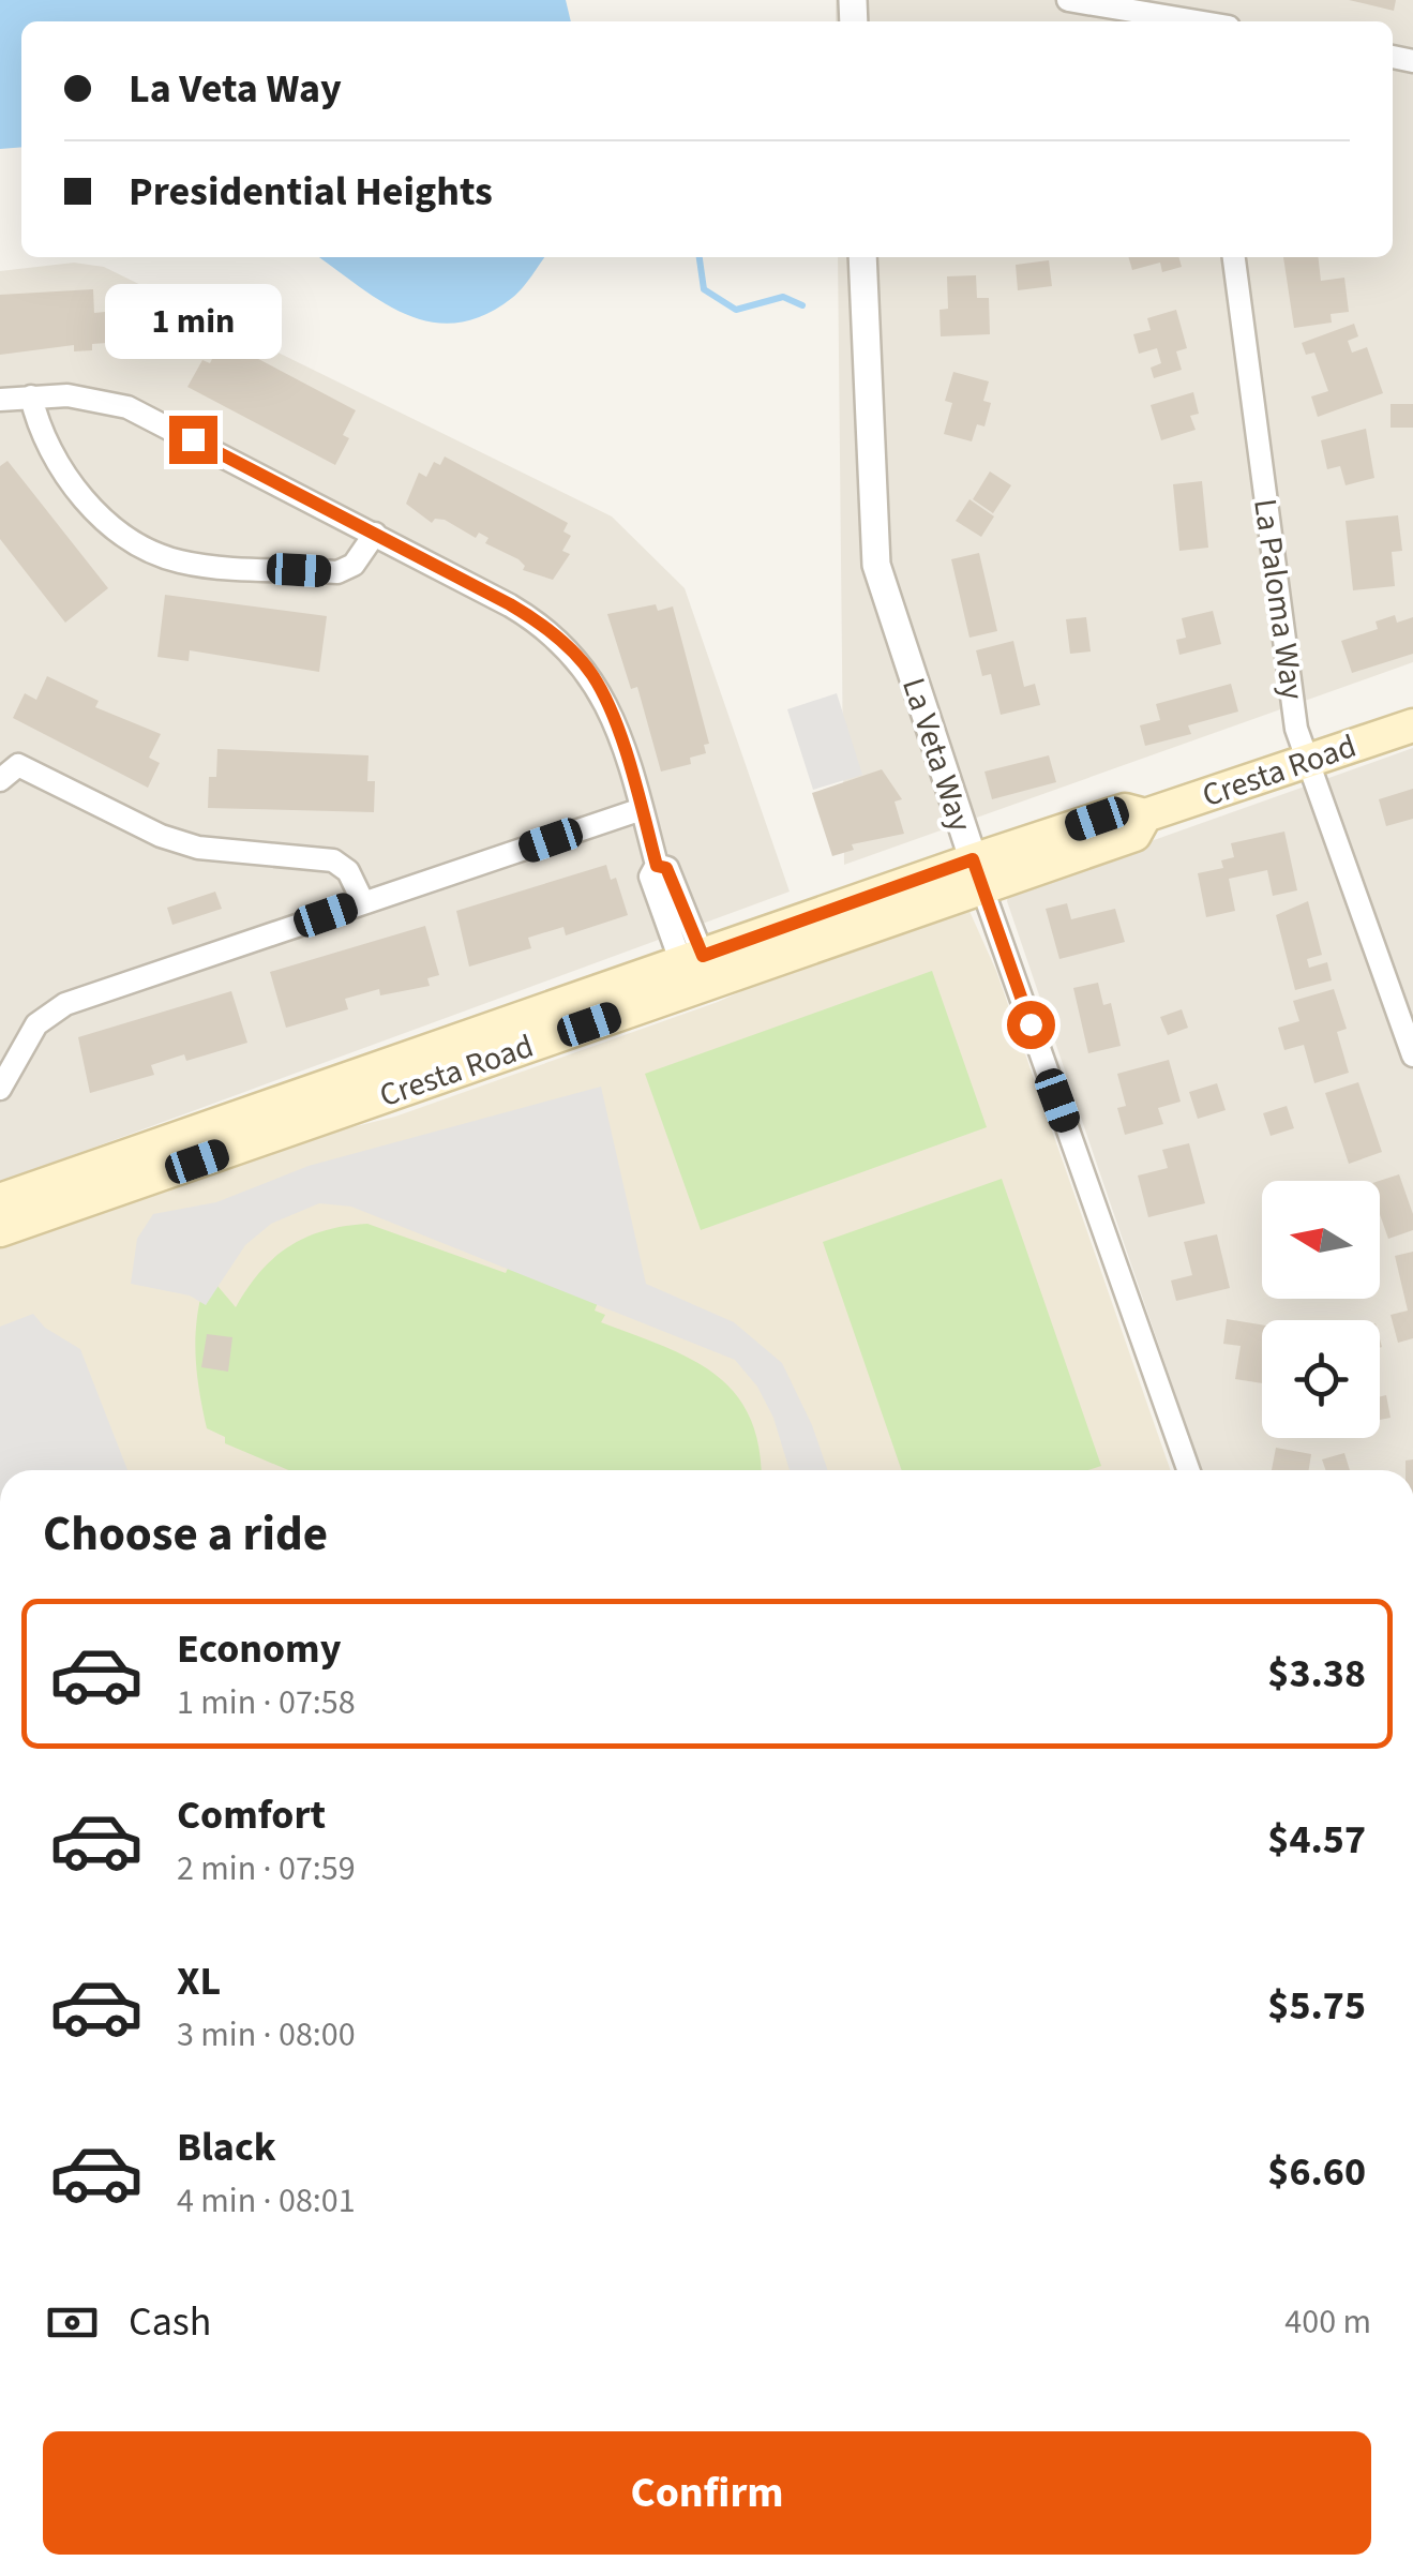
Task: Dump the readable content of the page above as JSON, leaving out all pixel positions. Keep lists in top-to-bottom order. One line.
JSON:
{"streets":{"main road":["Cresta Road"],"street":["La Paloma Way","La Veta Way"]},"crossings":[["La Paloma Way","Cresta Road"],["La Veta Way","Cresta Road"]],"north":"left","page":{"banner":["La Veta Way","Presidential Heights"],"bubble":"1 min","heading":"Choose a ride","list":[{"name":"Economy","note":"1 min · 07:58","value":"$3.38"},{"name":"Comfort","note":"2 min · 07:59","value":"$4.57"},{"name":"XL","note":"3 min · 08:00","value":"$5.75"},{"name":"Black","note":"4 min · 08:01","value":"$6.60"}],"pay":["Cash","400 m"],"buttons":"Confirm"}}
